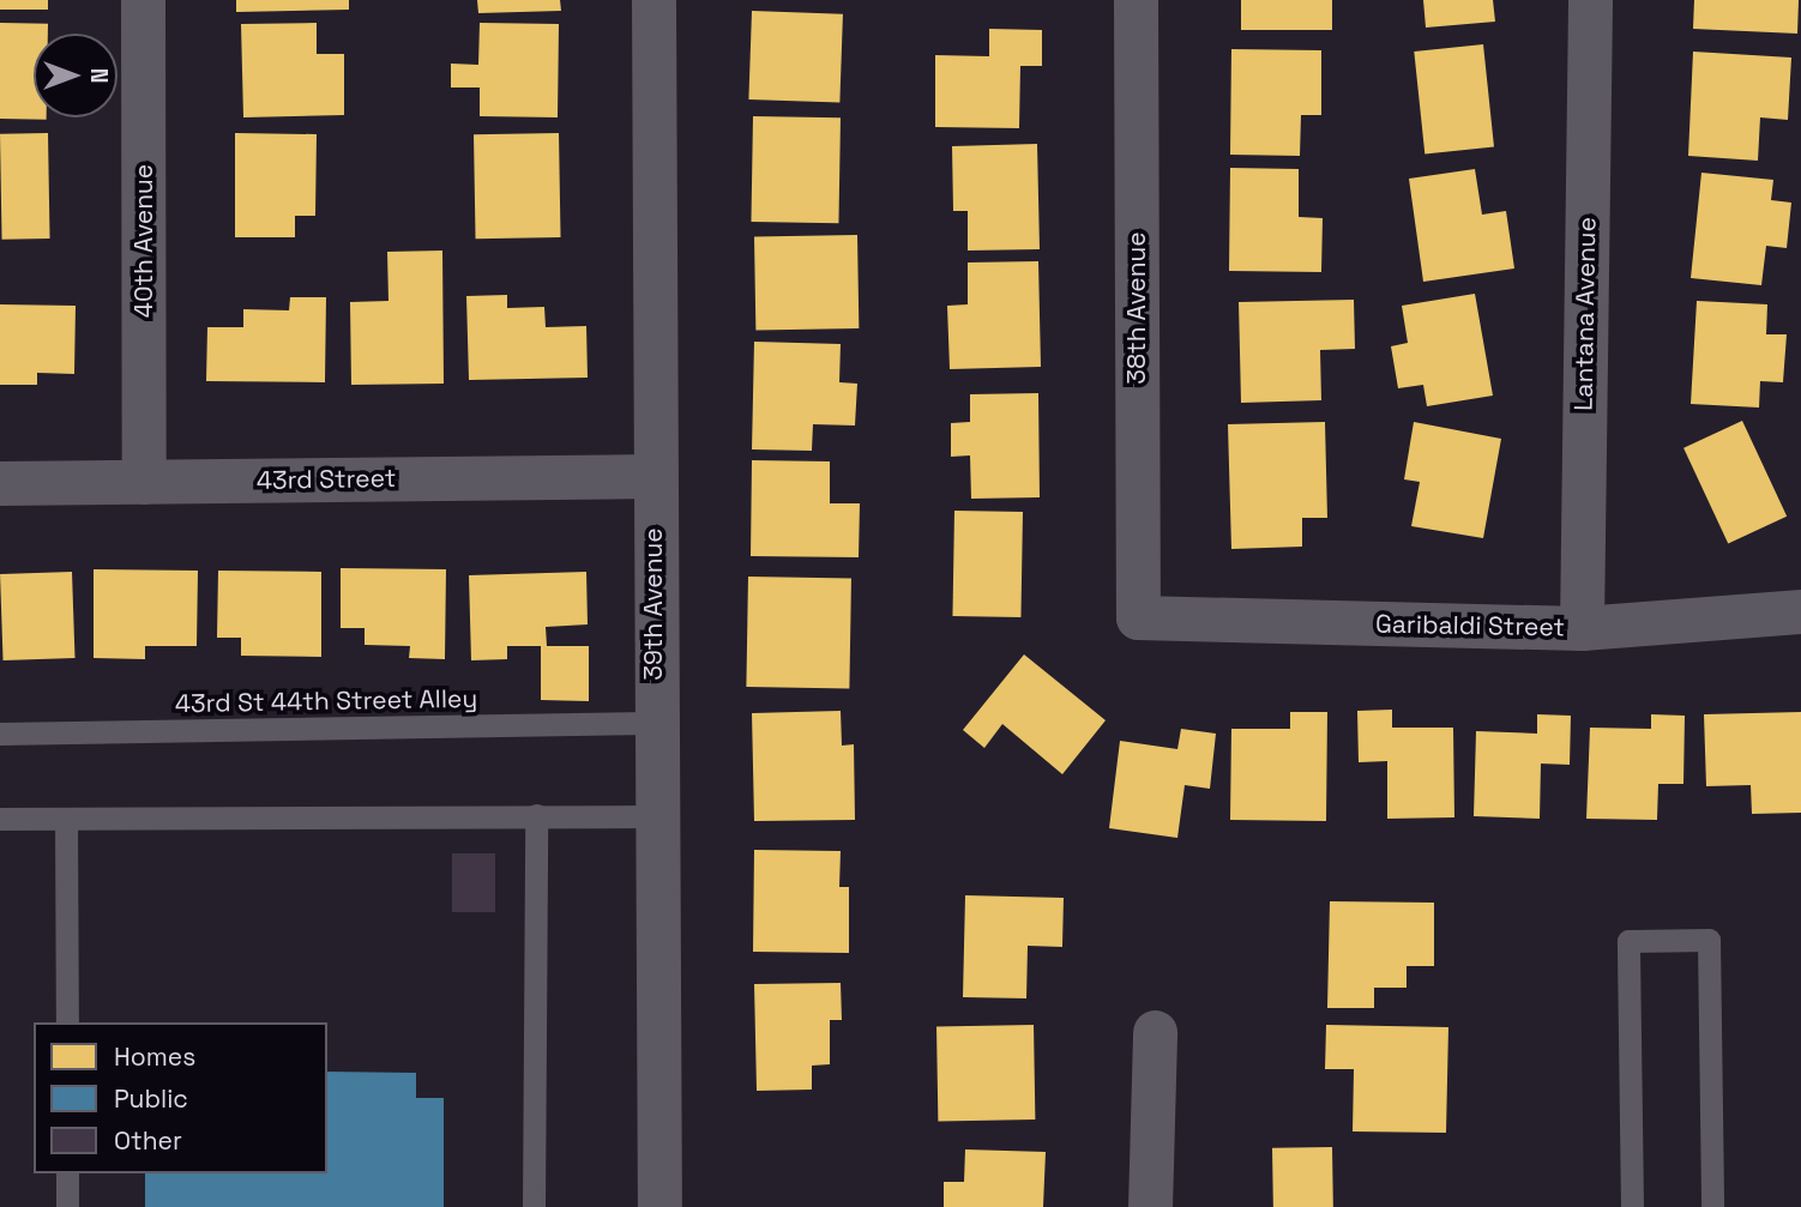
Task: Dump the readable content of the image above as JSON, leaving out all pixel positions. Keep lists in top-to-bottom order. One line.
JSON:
{"streets":{"street":["40th Avenue","38th Avenue","Lantana Avenue","43rd Street","39th Avenue","Garibaldi Street"],"lane":["43rd St 44th Street Alley"]},"crossings":[["40th Avenue","43rd Street"],["38th Avenue","Garibaldi Street"],["Lantana Avenue","Garibaldi Street"],["43rd Street","39th Avenue"],["39th Avenue","43rd St 44th Street Alley"]],"legend":["Homes","Public","Other"],"north":"right"}
